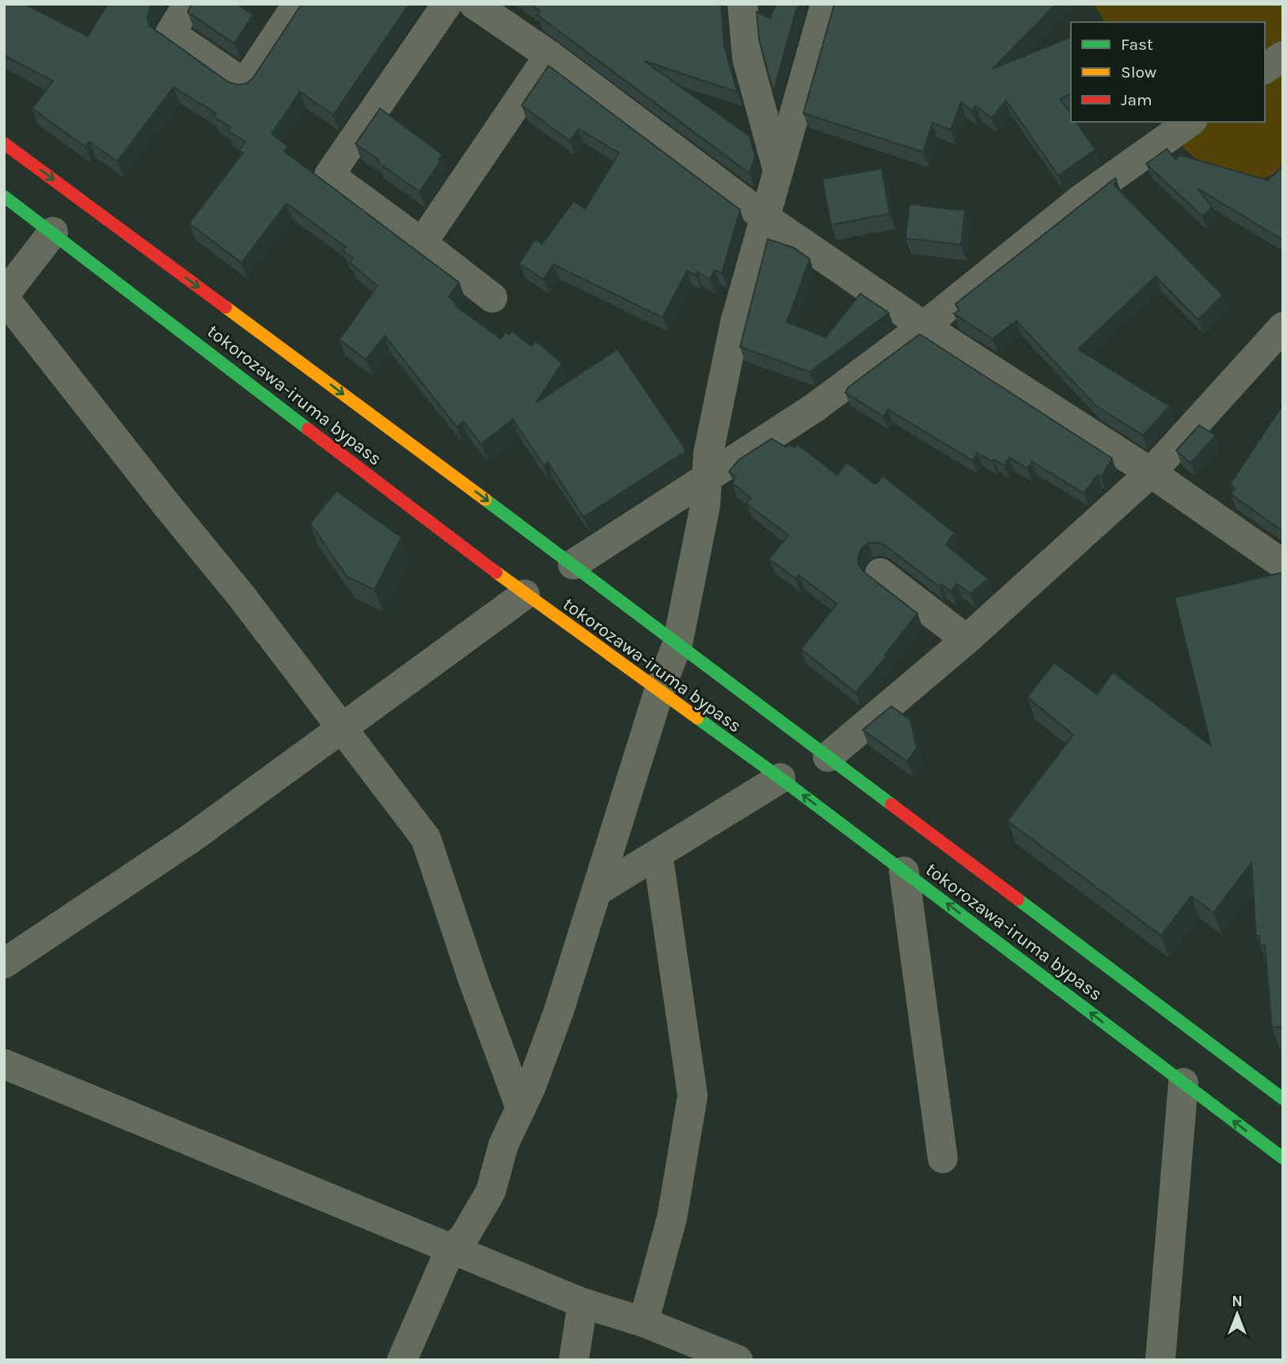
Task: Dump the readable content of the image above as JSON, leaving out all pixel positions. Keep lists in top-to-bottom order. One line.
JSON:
{"streets":{"highway":["tokorozawa-iruma bypass"]},"legend":["Fast","Slow","Jam"],"north":"top"}
